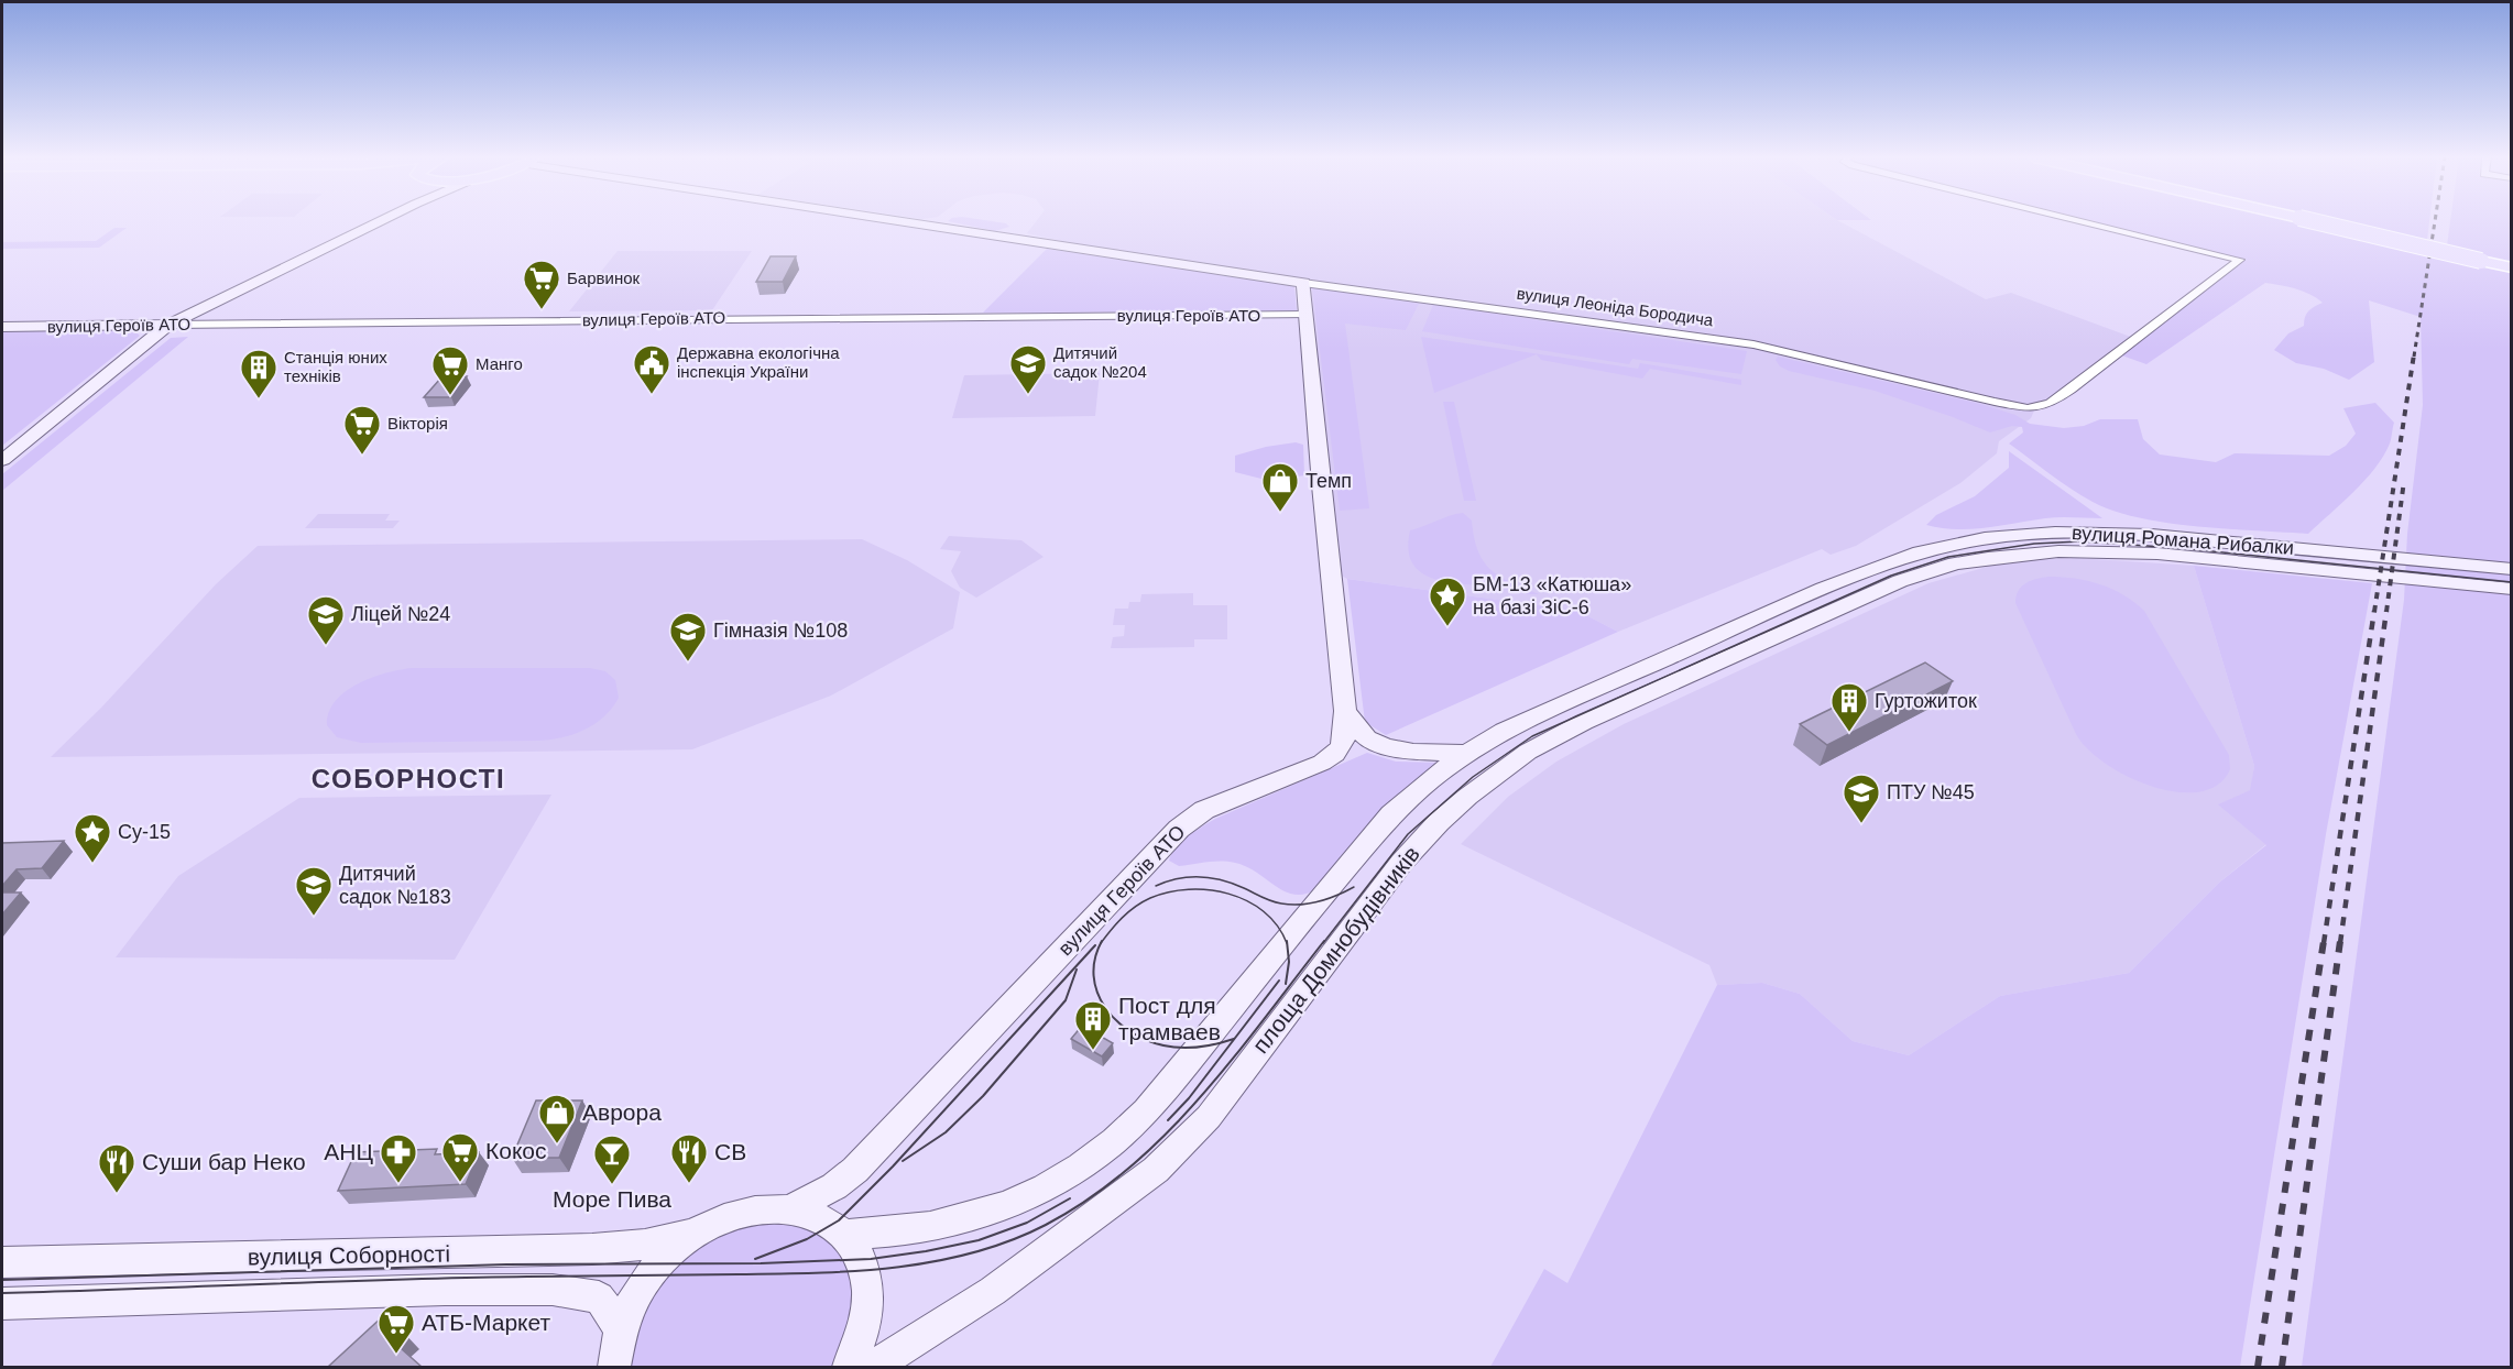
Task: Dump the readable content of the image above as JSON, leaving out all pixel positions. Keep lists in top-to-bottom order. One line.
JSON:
{"streets":{"main road":["вулиця Леоніда Бородича","вулиця Героїв АТО","вулиця Романа Рибалки","площа Домнобудівників","вулиця Соборності"]},"crossings":[["вулиця Леоніда Бородича","вулиця Героїв АТО"],["вулиця Романа Рибалки","площа Домнобудівників"]],"districts":["СОБОРНОСТІ"],"places":{"supermarket":["Барвинок","Манго","Вікторія","Кокос","АТБ-Маркет"],"public building":["Державна екологічна інспекція України"],"school or university":["Дитячий садок №204","Ліцей №24","Гімназія №108","ПТУ №45","Дитячий садок №183"],"building":["Станція юних техніків","Гуртожиток","Пост для трамваев"],"shop":["Темп","Аврора"],"place":["БМ-13 «Катюша» на базі ЗіС-6","Су-15"],"pharmacy":["АНЦ"],"restaurant":["СВ","Суши бар Неко"],"bar":["Море Пива"]}}
